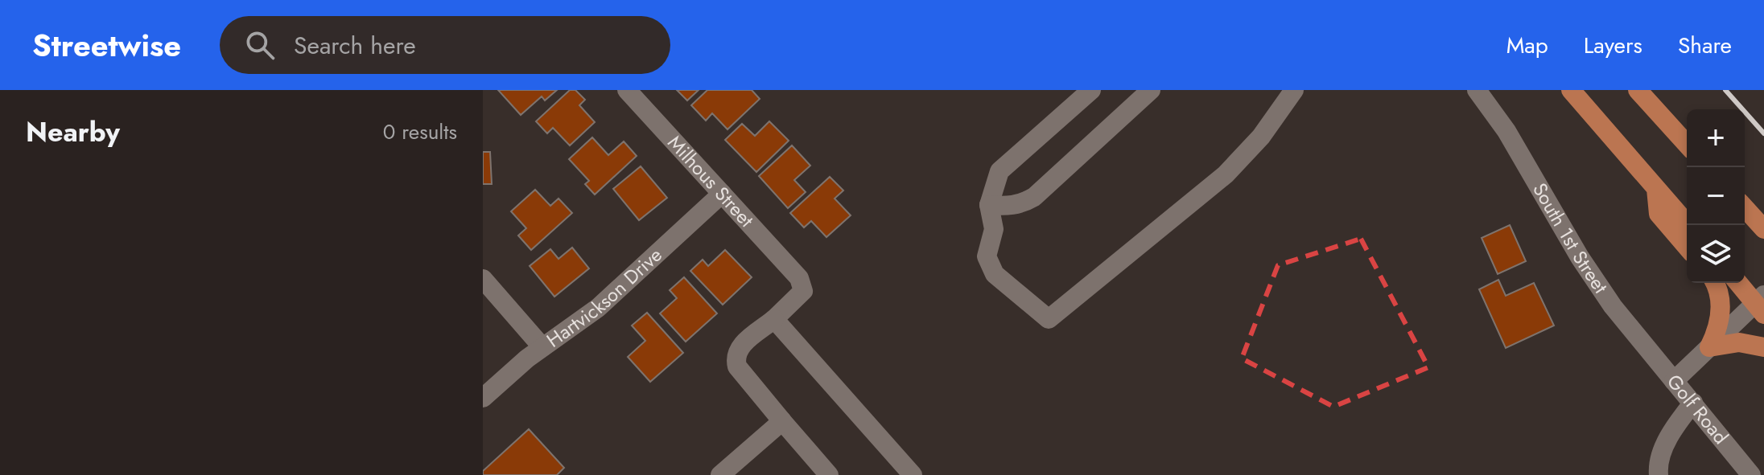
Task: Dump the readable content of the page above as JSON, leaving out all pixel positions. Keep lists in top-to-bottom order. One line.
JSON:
{"streets":{"street":["Milhous Street","South 1st Street","Hartvickson Drive","Golf Road"]},"crossings":[["Milhous Street","Hartvickson Drive"],["South 1st Street","Golf Road"]],"page":{"header":"Streetwise","search":"Search here","nav":["Map","Layers","Share"],"heading":["Nearby","0 results"],"map_buttons":["+","−"]}}
